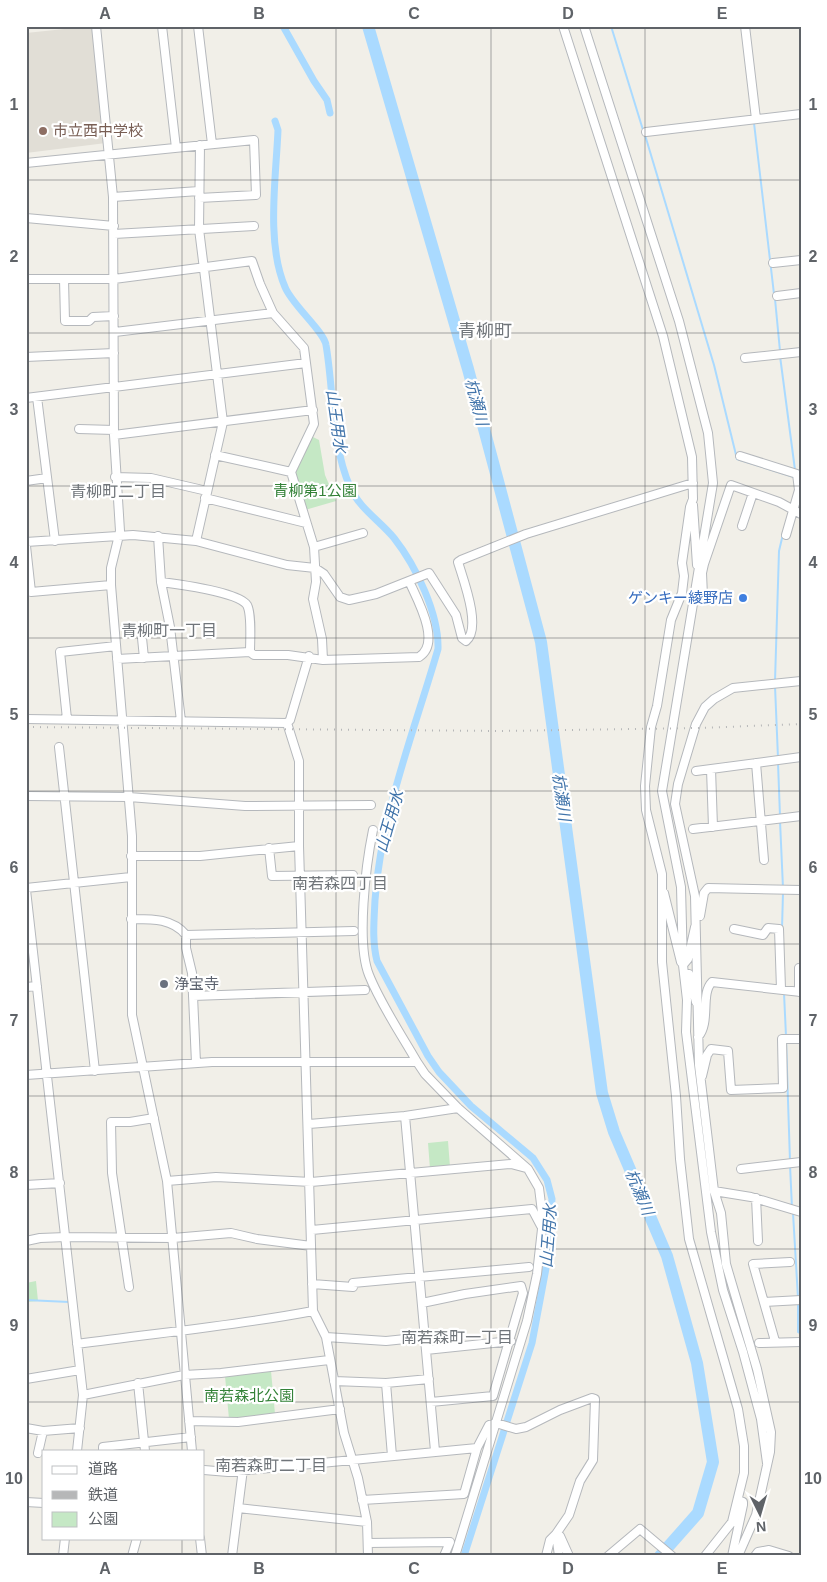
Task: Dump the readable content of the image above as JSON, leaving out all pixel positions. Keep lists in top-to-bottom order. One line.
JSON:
{"districts":["青柳町","青柳町二丁目","青柳町一丁目","南若森四丁目","南若森町一丁目","南若森町二丁目"],"water":["杭瀬川","山王用水"],"parks":["青柳第1公園","南若森北公園"],"places":["市立西中学校","ゲンキー綾野店","浄宝寺"],"legend":["道路","鉄道","公園"],"north":"bottom","grid":{"columns":["A","B","C","D","E"],"rows":["1","2","3","4","5","6","7","8","9","10"]}}
